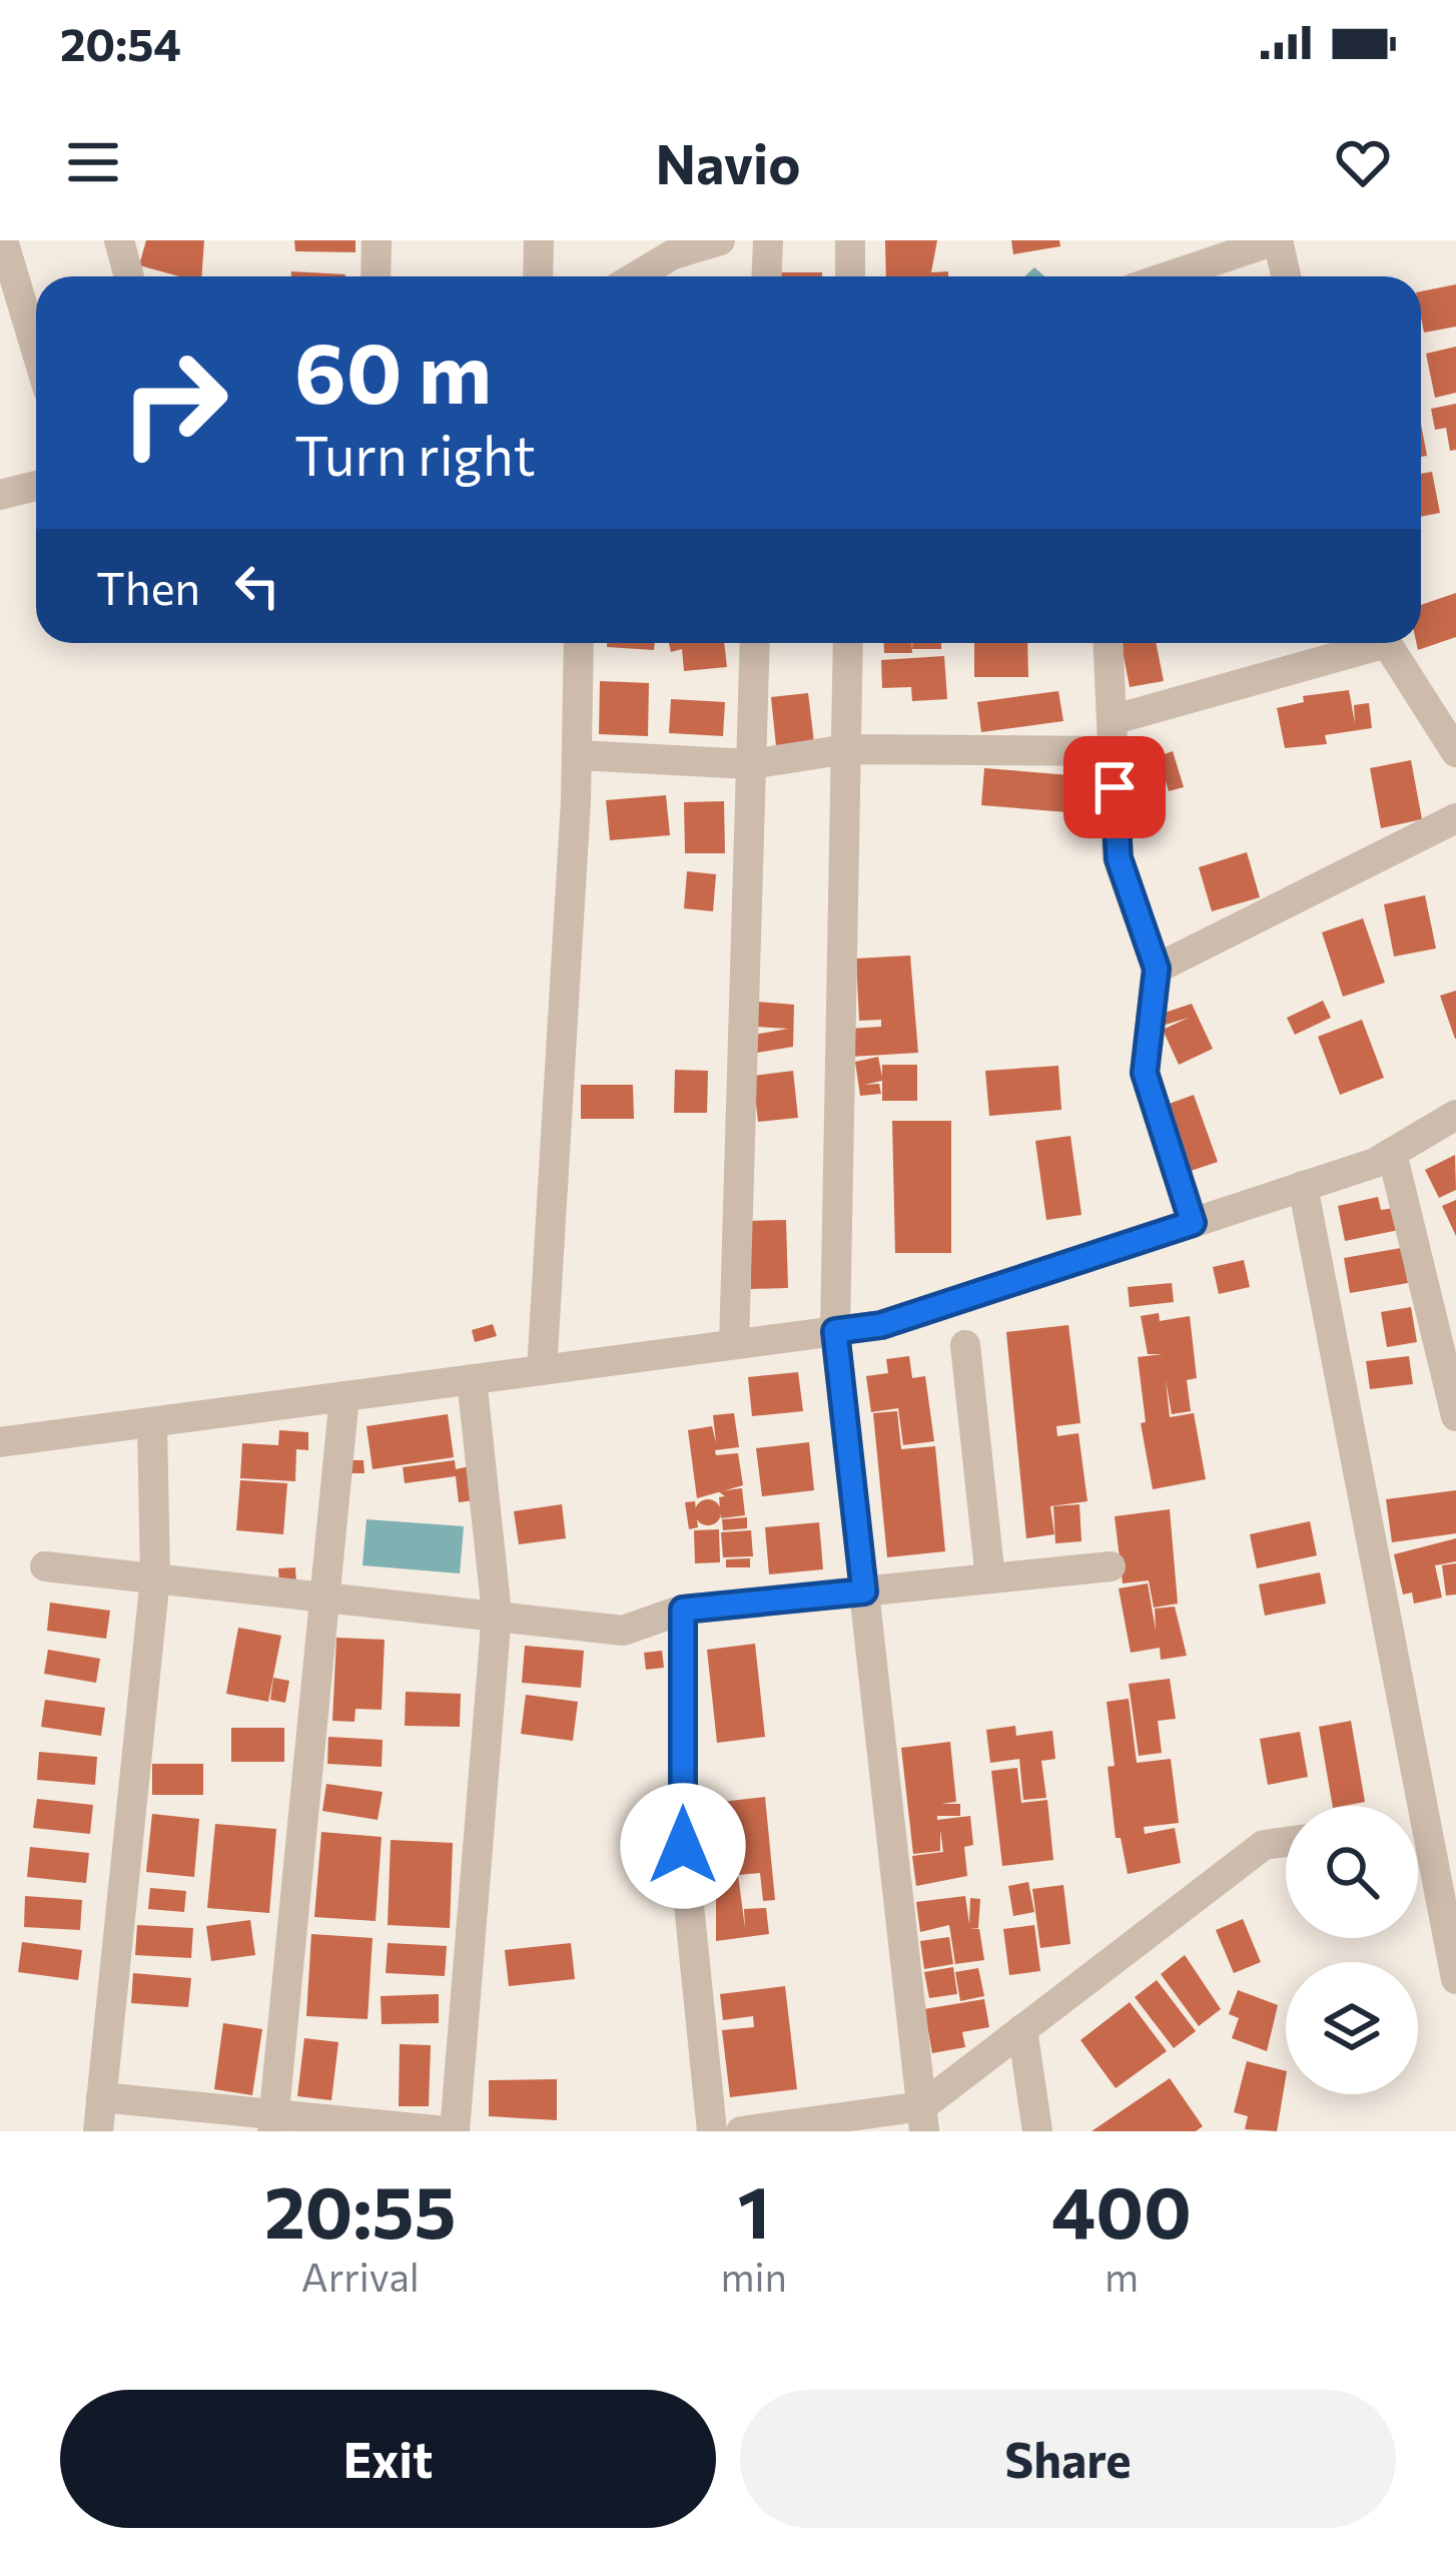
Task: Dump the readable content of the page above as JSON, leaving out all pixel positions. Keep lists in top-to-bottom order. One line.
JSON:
{"page":{"status":"20:54","header":"Navio","turn":["60 m","Turn right"],"then":"Then","eta":["20:55","Arrival","1","min","400","m"],"buttons":["Exit","Share"]}}
